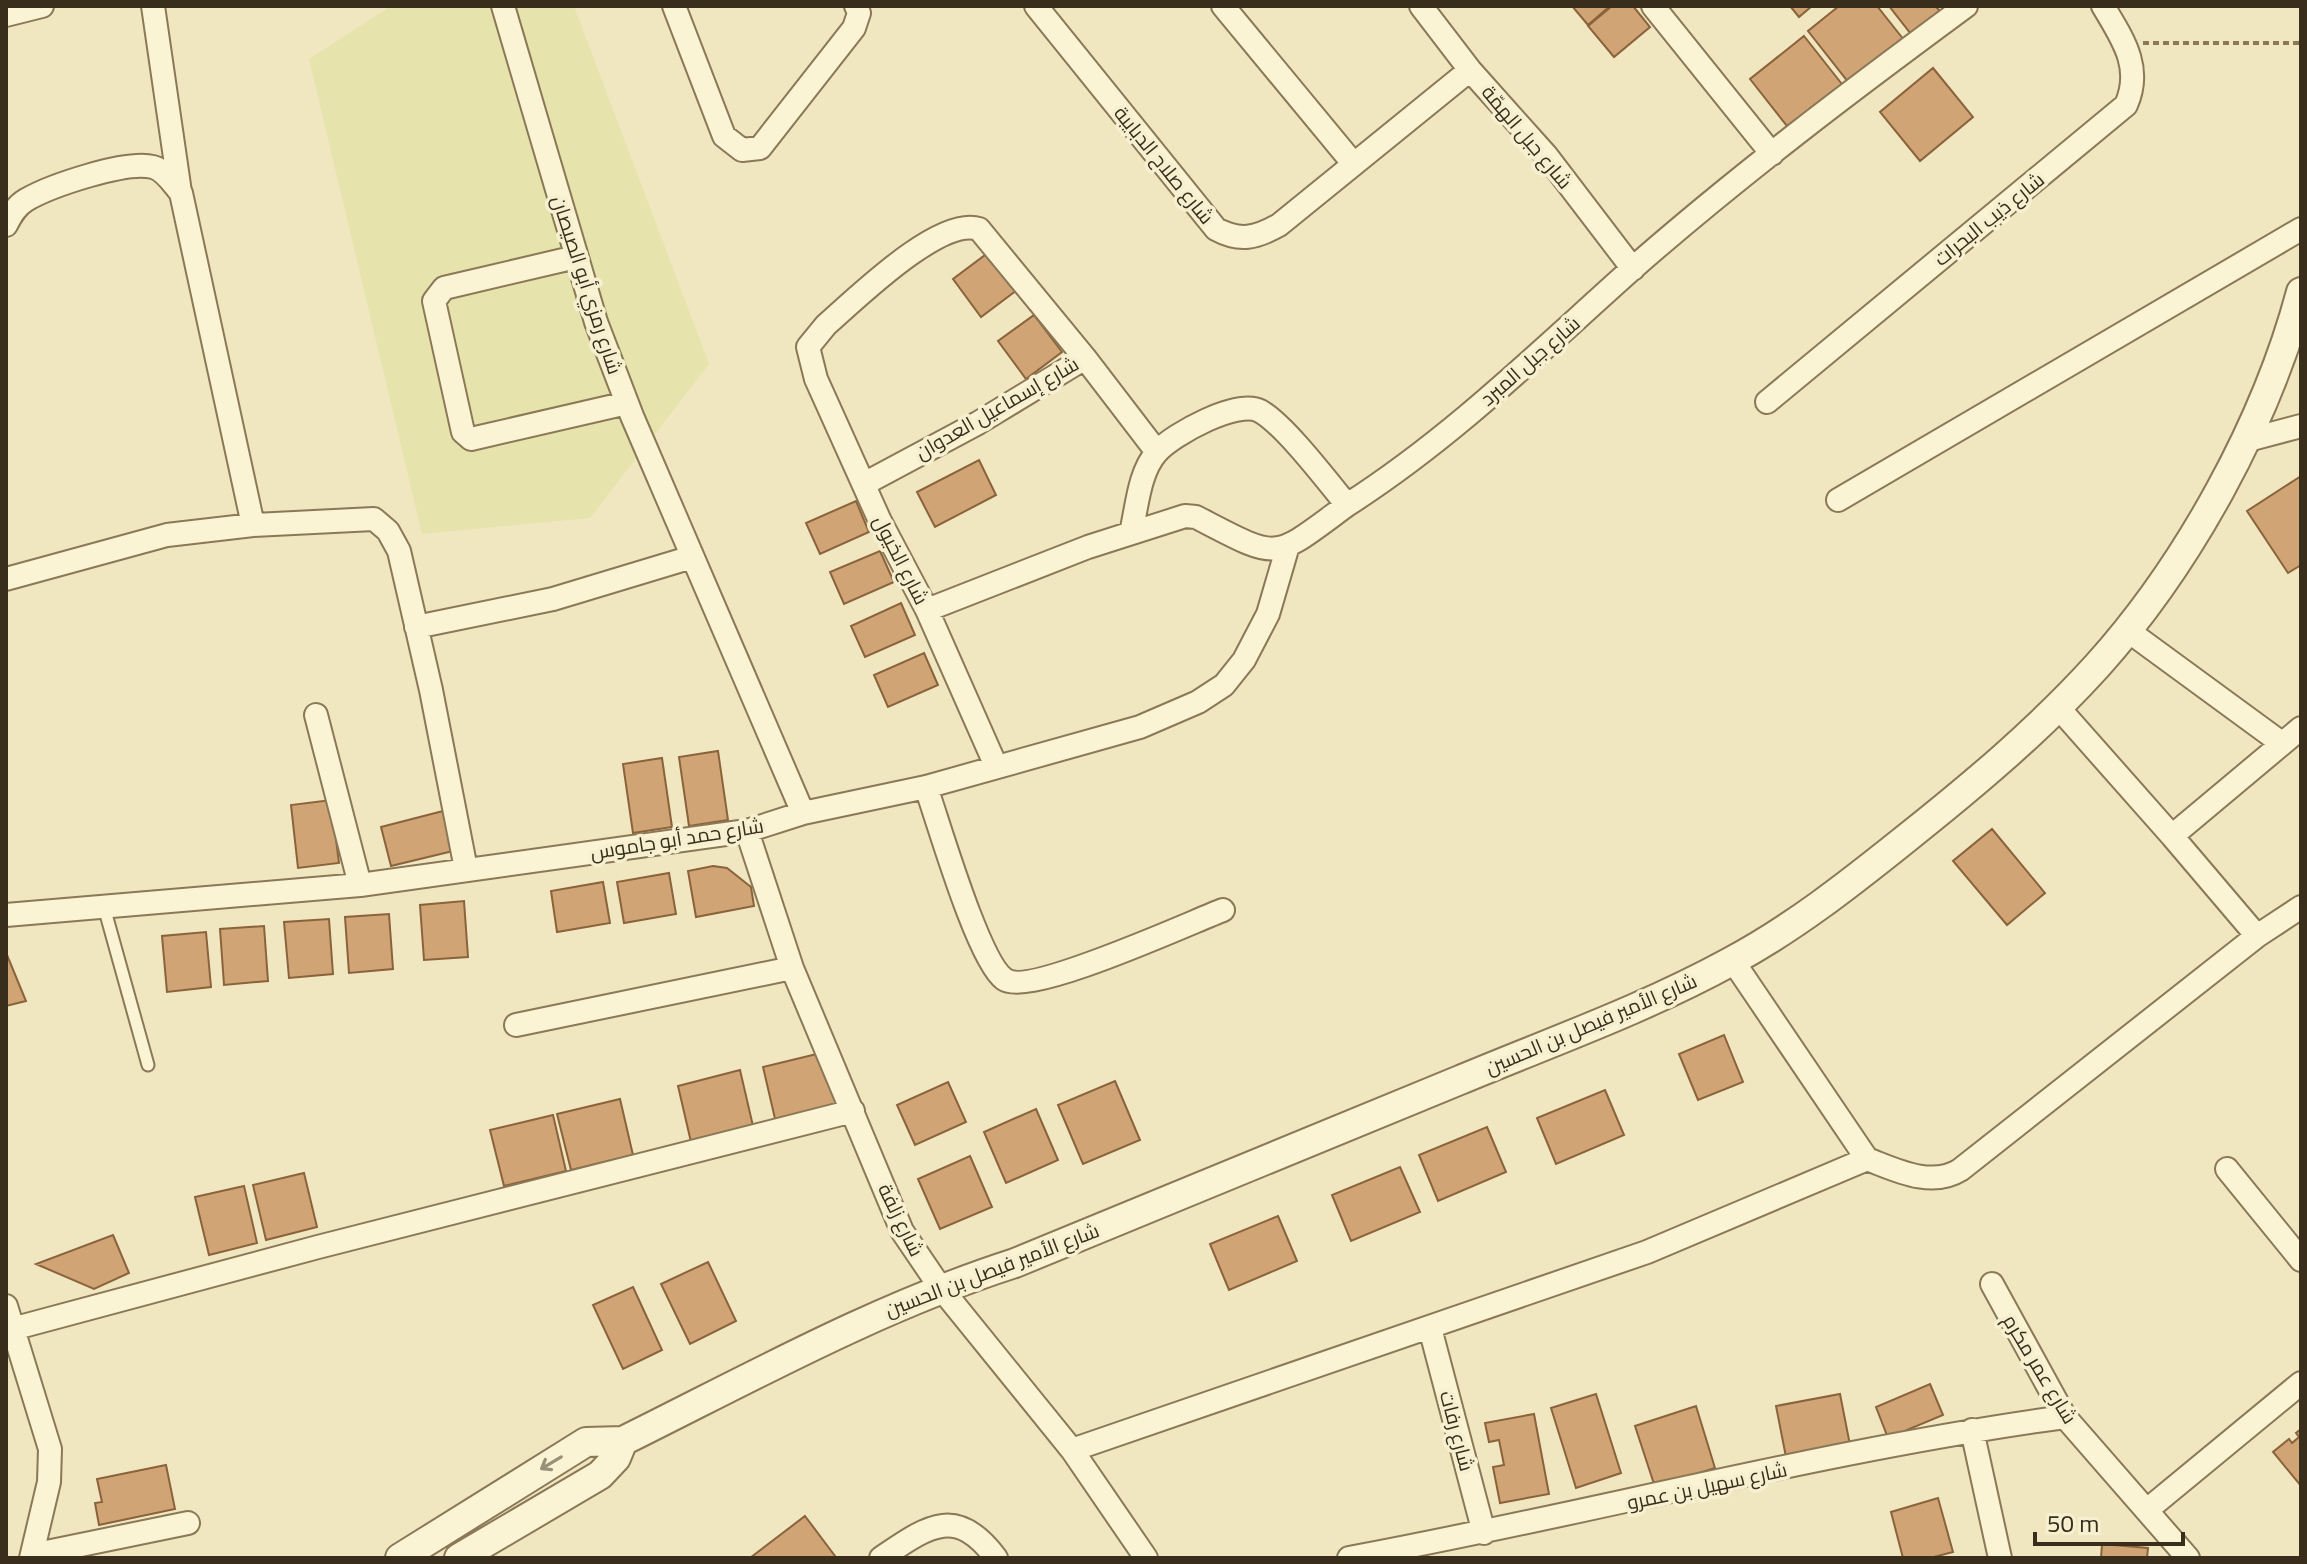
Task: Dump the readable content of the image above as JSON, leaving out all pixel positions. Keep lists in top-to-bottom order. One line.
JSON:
{"streets":{"street":["شارع جبل الهمّة","شارع صلاح الدبايبة","شارع ذيب البحرات","شارع رمزي أبو الصيصان","شارع جبل المبرد","شارع إسماعيل العدوان","شارع الخيول","شارع حمد أبو جاموس","شارع الأمير فيصل بن الحسين","شارع زلفة","شارع عمر مكرم","شارع رفات","شارع سهيل بن عمرو"]},"crossings":[["شارع جبل الهمّة","شارع صلاح الدبايبة"],["شارع جبل الهمّة","شارع جبل المبرد"],["شارع رمزي أبو الصيصان","شارع حمد أبو جاموس"],["شارع جبل المبرد","شارع حمد أبو جاموس"],["شارع إسماعيل العدوان","شارع الخيول"],["شارع الخيول","شارع حمد أبو جاموس"],["شارع حمد أبو جاموس","شارع زلفة"],["شارع الأمير فيصل بن الحسين","شارع زلفة"],["شارع عمر مكرم","شارع سهيل بن عمرو"],["شارع رفات","شارع سهيل بن عمرو"]],"scale_bar":"50 m"}
